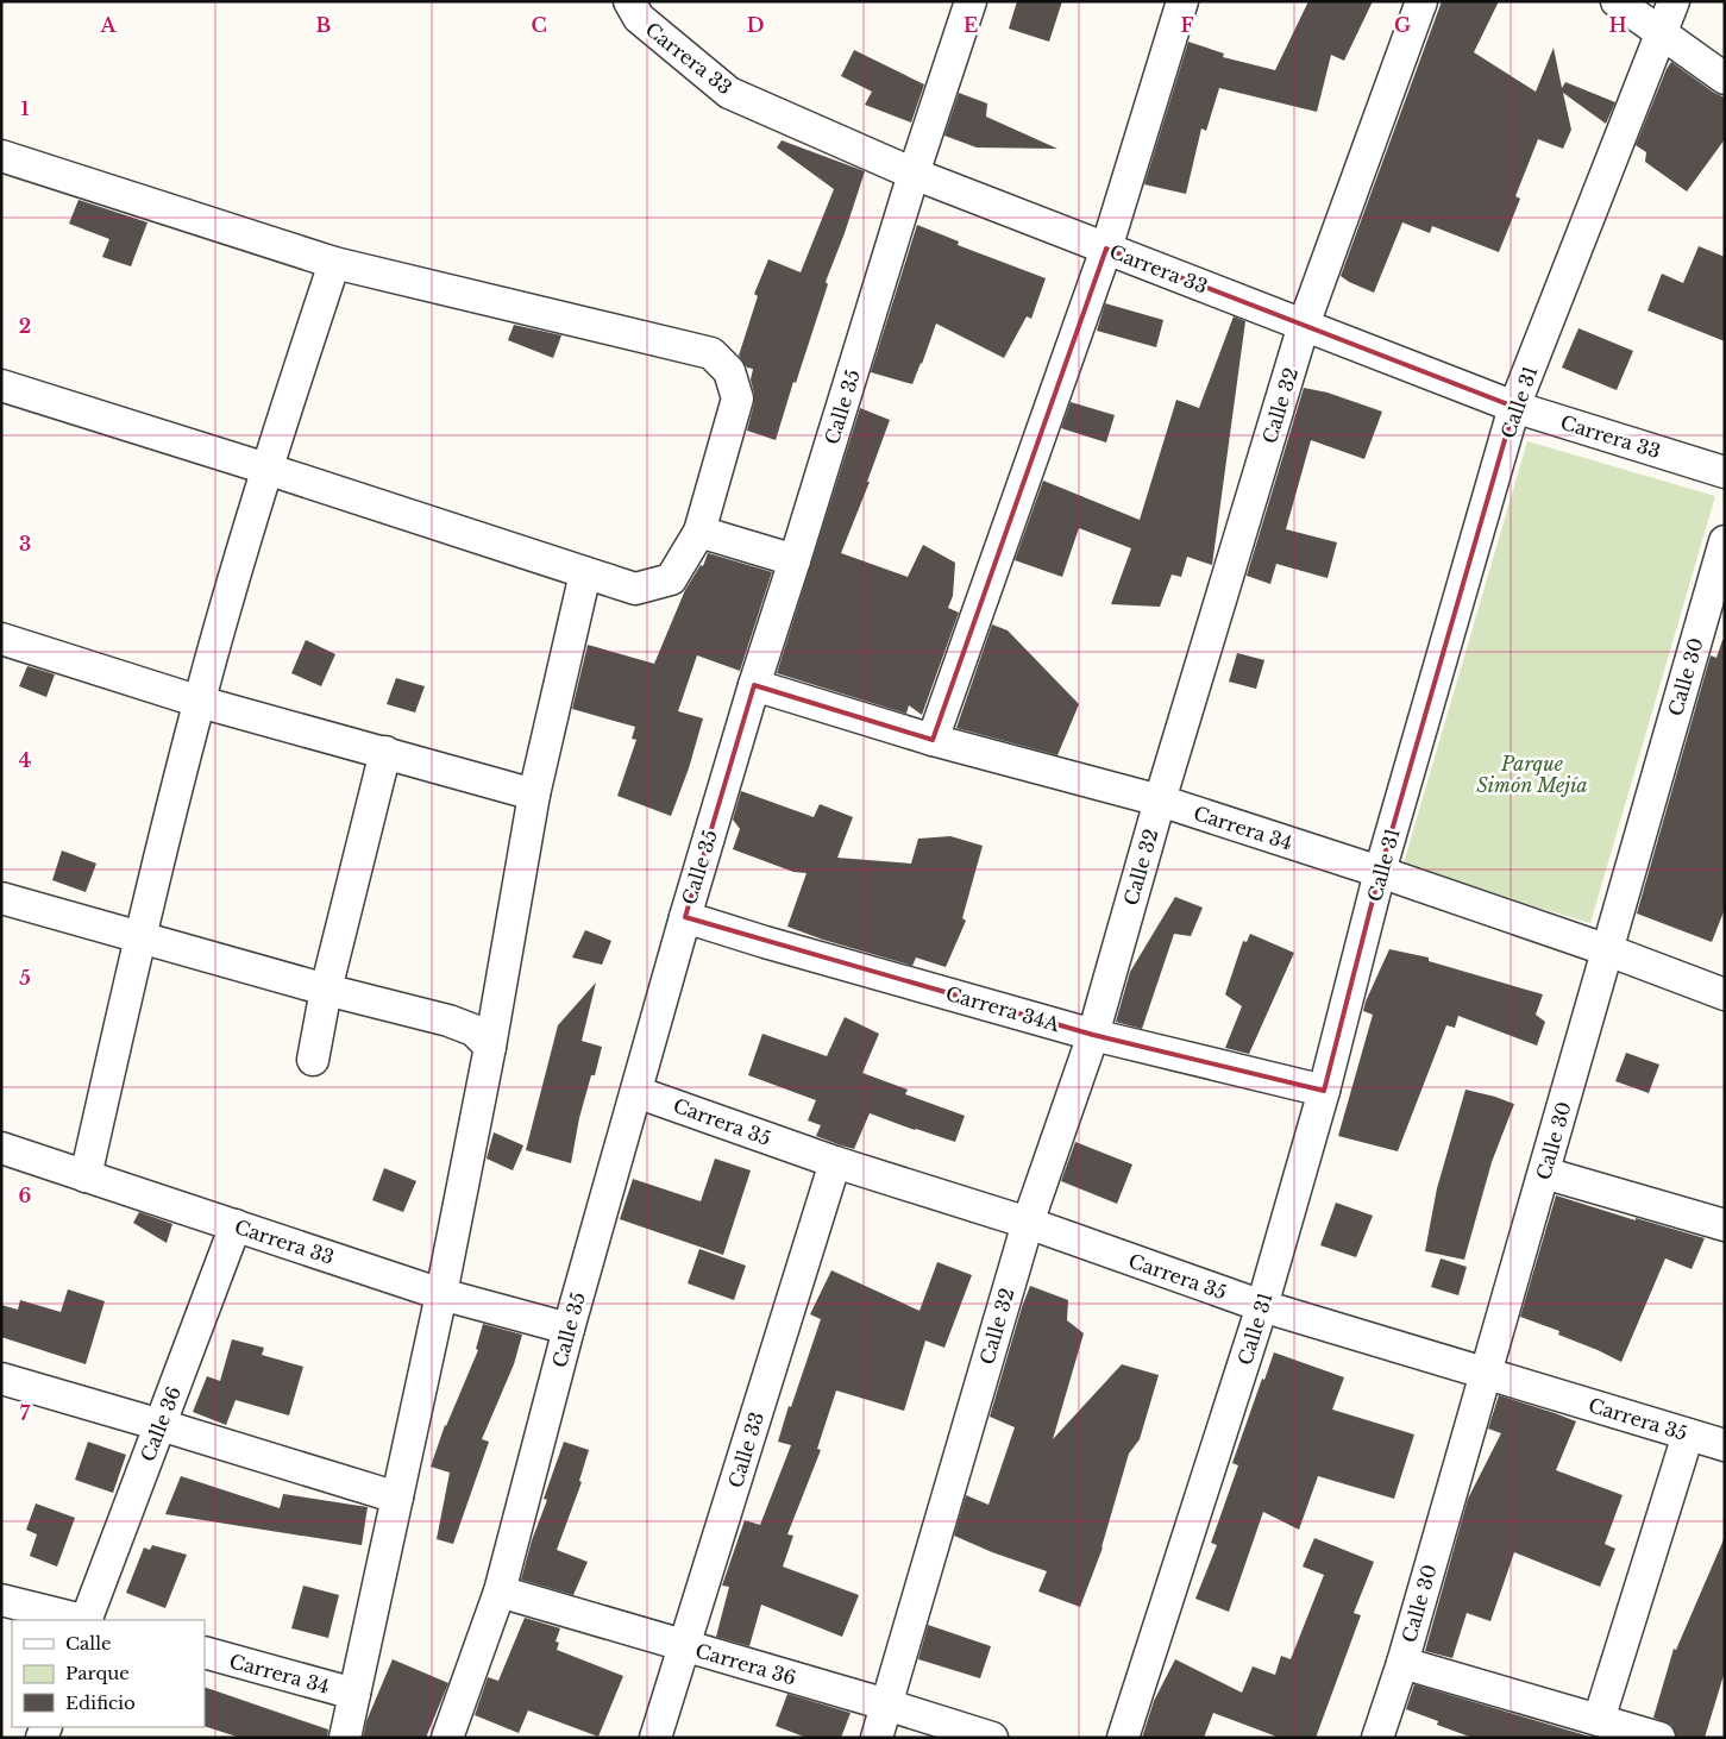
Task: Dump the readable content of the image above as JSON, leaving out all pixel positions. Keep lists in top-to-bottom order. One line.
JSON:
{"streets":{"street":["Carrera 33","Calle 31","Calle 32","Calle 35","Calle 30","Carrera 34","Carrera 34A","Carrera 35","Calle 36","Calle 33","Carrera 36"]},"crossings":[["Carrera 33","Calle 31"],["Carrera 33","Calle 32"],["Carrera 33","Calle 35"],["Carrera 33","Calle 36"],["Calle 31","Carrera 34"],["Calle 31","Carrera 34A"],["Calle 31","Carrera 35"],["Calle 32","Carrera 34"],["Calle 32","Carrera 34A"],["Calle 32","Carrera 35"],["Calle 32","Carrera 36"],["Calle 35","Carrera 34"],["Calle 35","Carrera 34A"],["Calle 35","Carrera 35"],["Calle 35","Carrera 36"],["Calle 30","Carrera 34"],["Calle 30","Carrera 35"],["Carrera 35","Calle 33"],["Calle 33","Carrera 36"]],"parks":["Parque Simón Mejía"],"legend":["Calle","Parque","Edificio"],"grid":{"columns":["A","B","C","D","E","F","G","H"],"rows":["1","2","3","4","5","6","7"]}}
